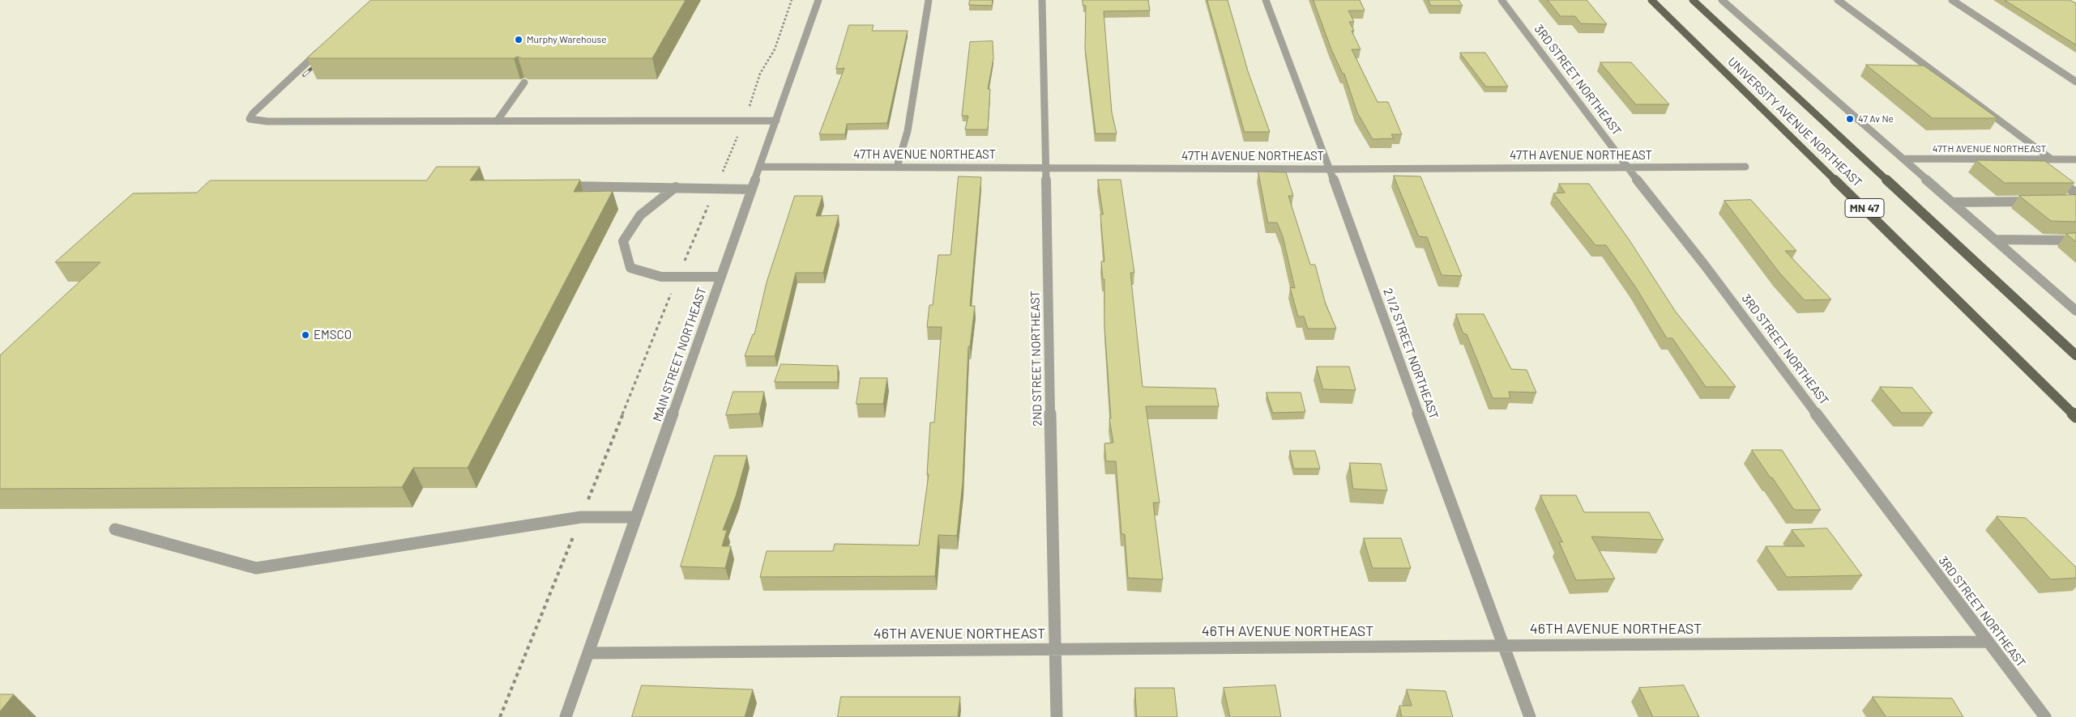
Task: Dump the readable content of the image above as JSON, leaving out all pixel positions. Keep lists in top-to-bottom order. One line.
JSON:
{"streets":{"main road":["UNIVERSITY AVENUE NORTHEAST","MN 47"],"street":["3RD STREET NORTHEAST","47TH AVENUE NORTHEAST","2 1/2 STREET NORTHEAST","MAIN STREET NORTHEAST","2ND STREET NORTHEAST","46TH AVENUE NORTHEAST"]},"crossings":[["3RD STREET NORTHEAST","47TH AVENUE NORTHEAST"],["3RD STREET NORTHEAST","46TH AVENUE NORTHEAST"],["47TH AVENUE NORTHEAST","2 1/2 STREET NORTHEAST"],["47TH AVENUE NORTHEAST","MAIN STREET NORTHEAST"],["47TH AVENUE NORTHEAST","2ND STREET NORTHEAST"],["2 1/2 STREET NORTHEAST","46TH AVENUE NORTHEAST"],["MAIN STREET NORTHEAST","46TH AVENUE NORTHEAST"],["2ND STREET NORTHEAST","46TH AVENUE NORTHEAST"]],"places":["Murphy Warehouse","47 Av Ne","EMSCO"]}
